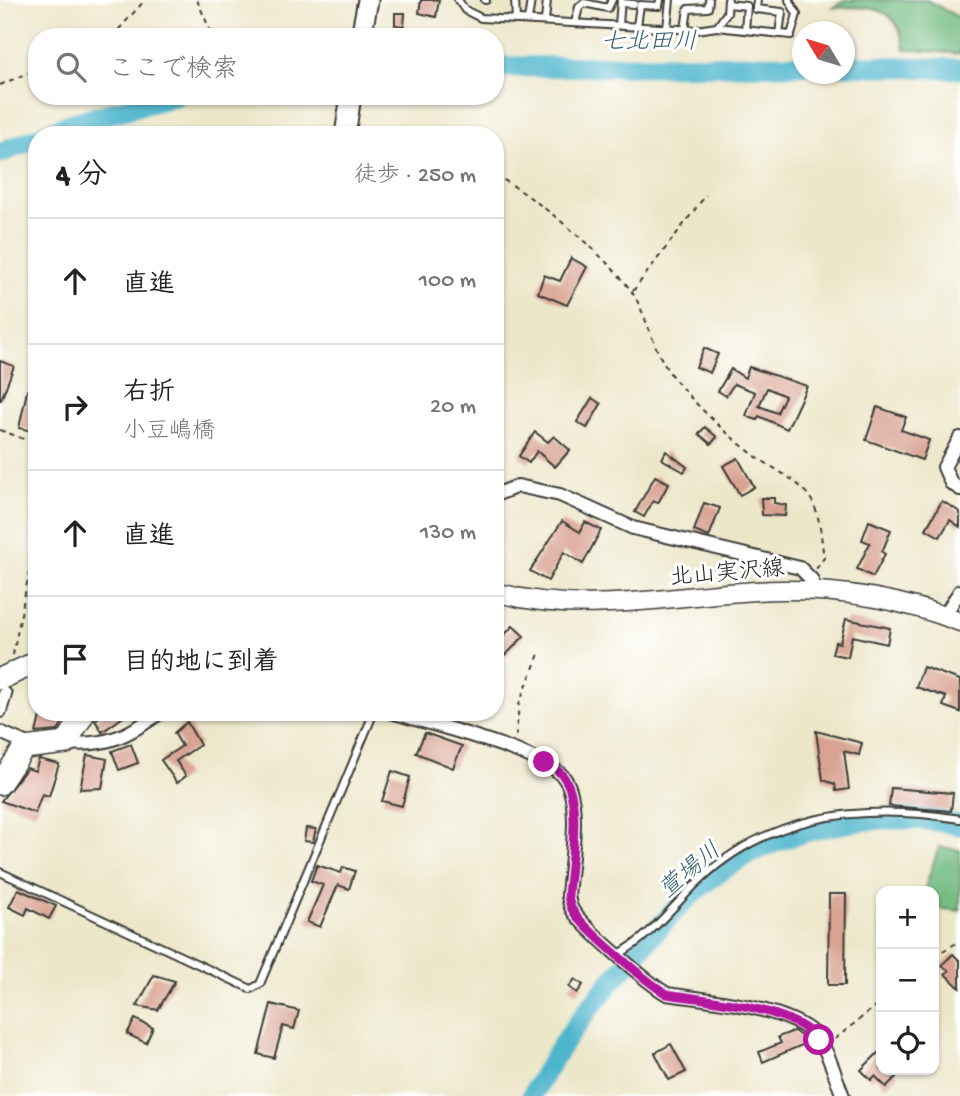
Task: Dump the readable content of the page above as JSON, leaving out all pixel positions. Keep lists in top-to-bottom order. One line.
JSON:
{"streets":{"street":["北山実沢線"]},"water":["七北田川","萱場川"],"north":"top left","page":{"search":"ここで検索","heading":["4 分","徒歩 · 250 m"],"list":[["直進","100 m"],["右折","小豆嶋橋","20 m"],["直進","130 m"],"目的地に到着"],"map_buttons":["+","−"]}}
